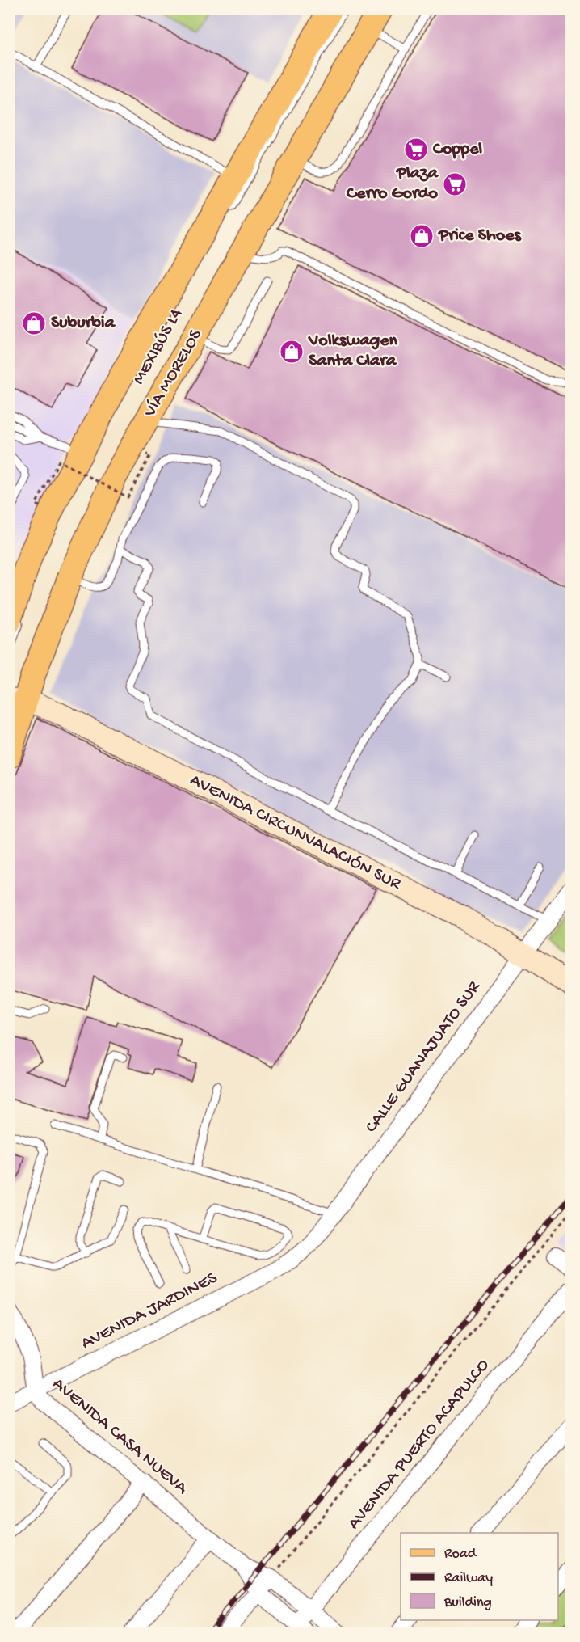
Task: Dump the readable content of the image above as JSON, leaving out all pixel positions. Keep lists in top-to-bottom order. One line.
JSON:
{"streets":{"main road":["VÍA MORELOS"],"street":["AVENIDA CIRCUNVALACIÓN SUR","CALLE GUANAJUATO SUR","AVENIDA JARDINES","AVENIDA CASA NUEVA","AVENIDA PUERTO ACAPULCO"]},"crossings":[["VÍA MORELOS","AVENIDA CIRCUNVALACIÓN SUR"],["AVENIDA CIRCUNVALACIÓN SUR","CALLE GUANAJUATO SUR"],["CALLE GUANAJUATO SUR","AVENIDA JARDINES"],["AVENIDA JARDINES","AVENIDA CASA NUEVA"],["AVENIDA CASA NUEVA","AVENIDA PUERTO ACAPULCO"]],"places":{"supermarket":["Coppel","Plaza Cerro Gordo"],"shop":["Price Shoes","Suburbia","Volkswagen Santa Clara"]},"legend":["Road","Railway","Building"]}
